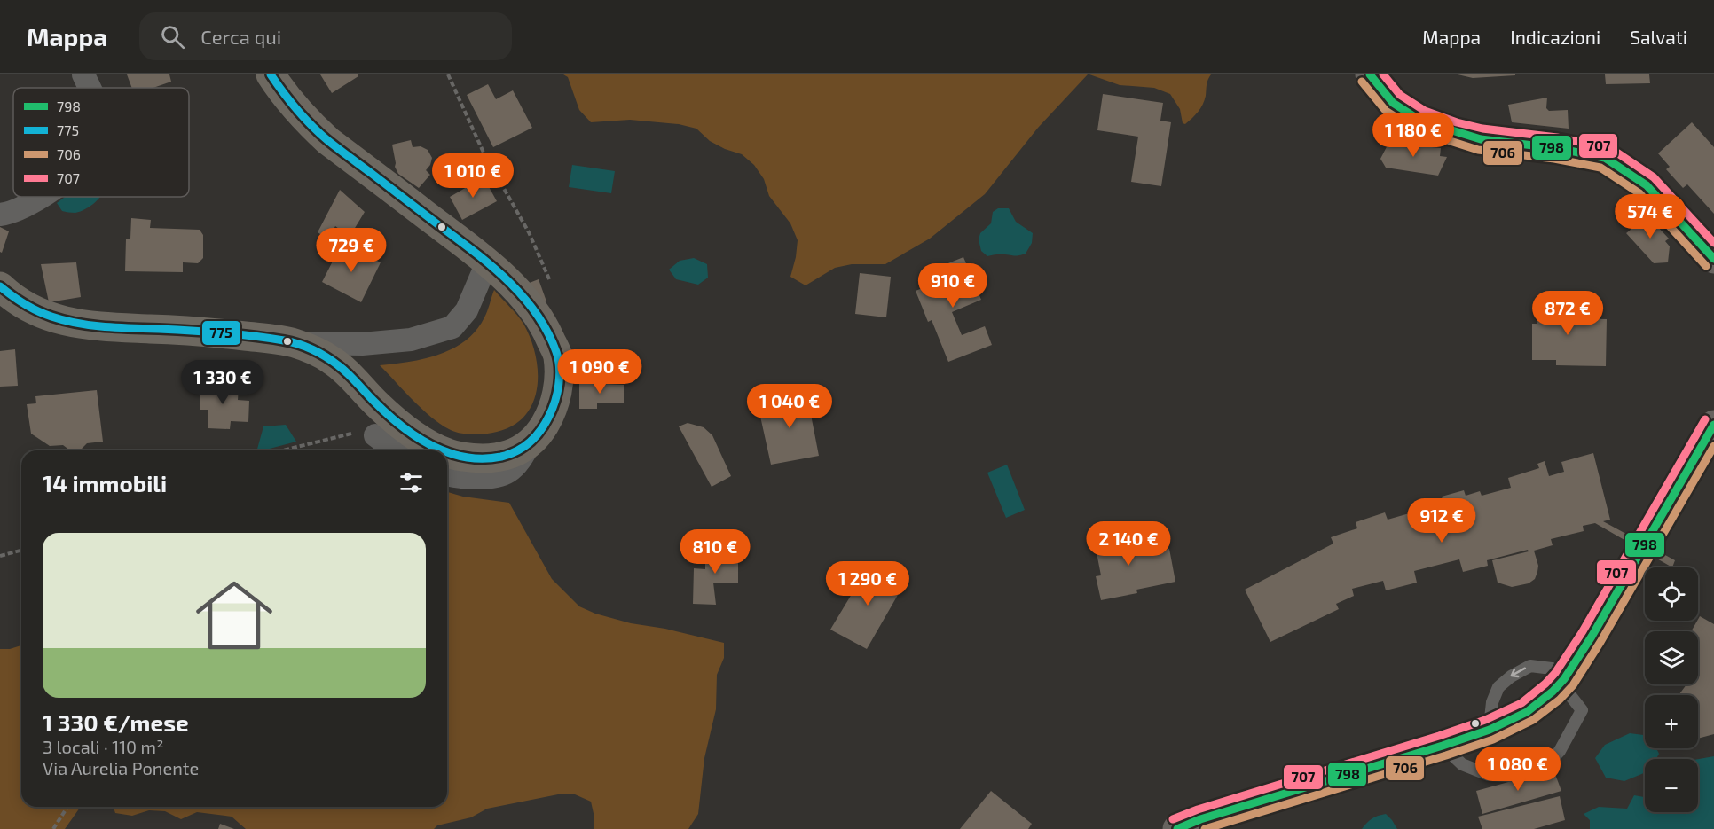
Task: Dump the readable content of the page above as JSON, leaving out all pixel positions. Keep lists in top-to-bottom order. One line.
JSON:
{"lines":["transit line 798","transit line 775","transit line 707","transit line 706"],"legend":["798","775","706","707"],"page":{"header":"Mappa","search":"Cerca qui","nav":["Mappa","Indicazioni","Salvati"],"price":["1 180 €","1 010 €","574 €","729 €","910 €","872 €","1 090 €","1 330 €","1 040 €","912 €","2 140 €","810 €","1 290 €","1 080 €"],"heading":"14 immobili","list":[{"name":"1 330 €/mese","note":"3 locali · 110 m² · Via Aurelia Ponente"}],"map_buttons":["+","−"]}}
